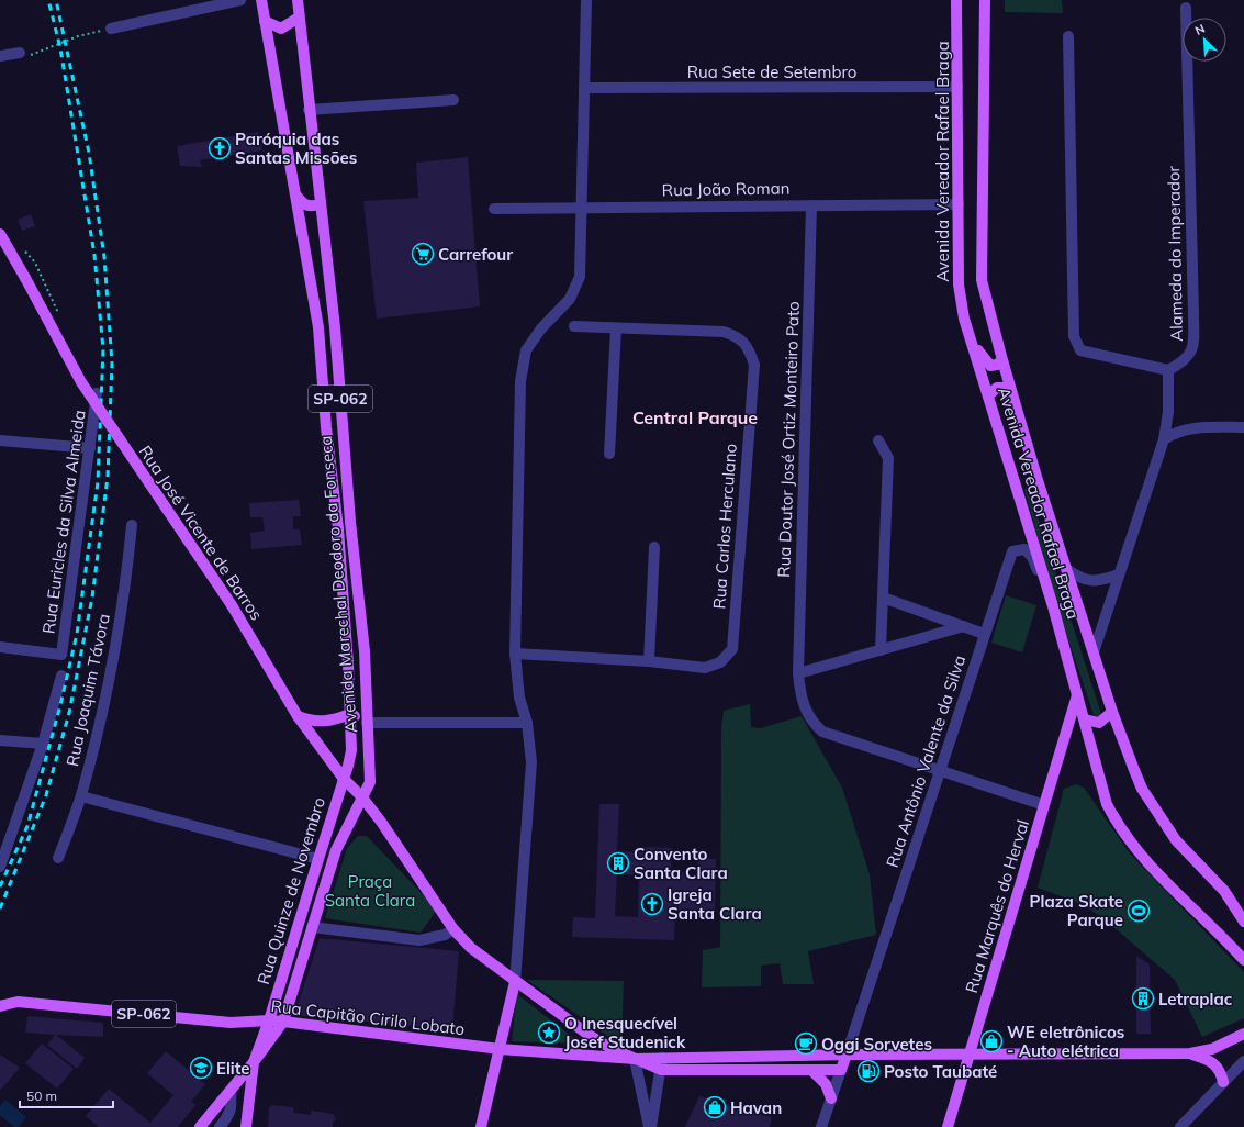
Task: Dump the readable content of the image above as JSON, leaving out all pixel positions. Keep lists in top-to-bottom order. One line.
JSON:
{"streets":{"main road":["Avenida Vereador Rafael Braga","SP-062","Rua José Vicente de Barros","Avenida Marechal Deodoro da Fonseca","Rua Quinze de Novembro","Rua Marquês do Herval","Rua Capitão Cirilo Lobato"],"street":["Rua Sete de Setembro","Rua João Roman","Alameda do Imperador","Rua Doutor José Ortiz Monteiro Pato","Rua Euricles da Silva Almeida","Rua Carlos Herculano","Rua Joaquim Távora","Rua Antônio Valente da Silva"]},"crossings":[["Rua Sete de Setembro","Avenida Vereador Rafael Braga"],["Avenida Vereador Rafael Braga","Rua João Roman"],["Avenida Vereador Rafael Braga","Rua Antônio Valente da Silva"],["Avenida Vereador Rafael Braga","Rua Marquês do Herval"],["Rua João Roman","Rua Doutor José Ortiz Monteiro Pato"],["SP-062","Rua Quinze de Novembro"],["Rua Doutor José Ortiz Monteiro Pato","Rua Antônio Valente da Silva"],["Rua Doutor José Ortiz Monteiro Pato","Rua Marquês do Herval"],["Rua José Vicente de Barros","Avenida Marechal Deodoro da Fonseca"],["Rua José Vicente de Barros","Rua Quinze de Novembro"],["Rua José Vicente de Barros","Rua Capitão Cirilo Lobato"],["Avenida Marechal Deodoro da Fonseca","Rua Quinze de Novembro"],["Rua Quinze de Novembro","Rua Capitão Cirilo Lobato"]],"districts":["Central Parque"],"parks":["Praça Santa Clara"],"places":{"church":["Paróquia das Santas Missões","Igreja Santa Clara"],"supermarket":["Carrefour"],"building":["Convento Santa Clara","Letraplac"],"sports":["Plaza Skate Parque"],"place":["O Inesquecível Josef Studenick"],"shop":["WE eletrônicos - Auto elétrica","Havan"],"cafe":["Oggi Sorvetes"],"school or university":["Elite"],"fuel station":["Posto Taubaté"]},"scale_bar":"50 m","north":"top left"}
